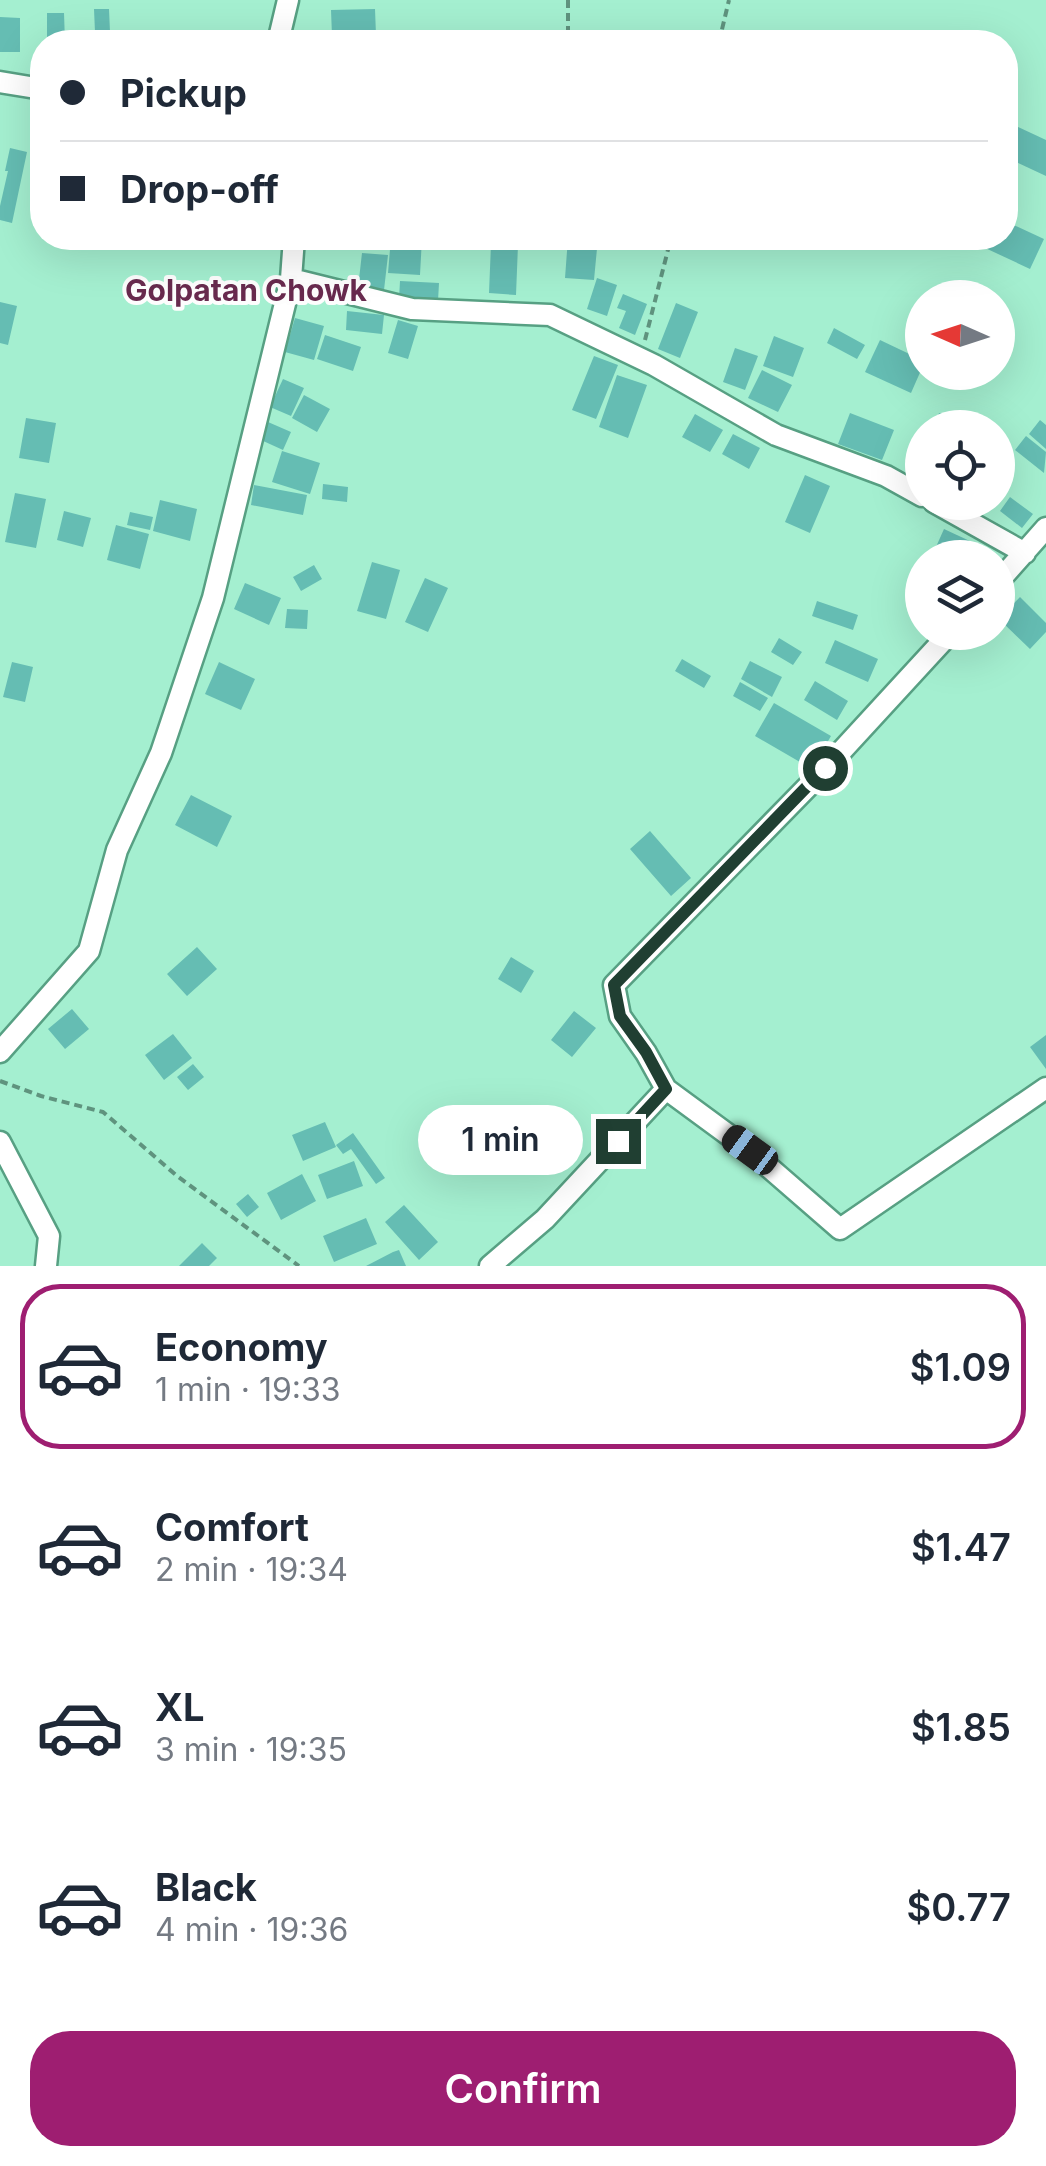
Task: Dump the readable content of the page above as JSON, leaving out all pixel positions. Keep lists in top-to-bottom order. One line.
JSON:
{"districts":["Golpatan Chowk"],"north":"left","page":{"banner":["Pickup","Drop-off"],"bubble":"1 min","list":[{"name":"Economy","note":"1 min · 19:33","value":"$1.09"},{"name":"Comfort","note":"2 min · 19:34","value":"$1.47"},{"name":"XL","note":"3 min · 19:35","value":"$1.85"},{"name":"Black","note":"4 min · 19:36","value":"$0.77"}],"buttons":"Confirm"}}
